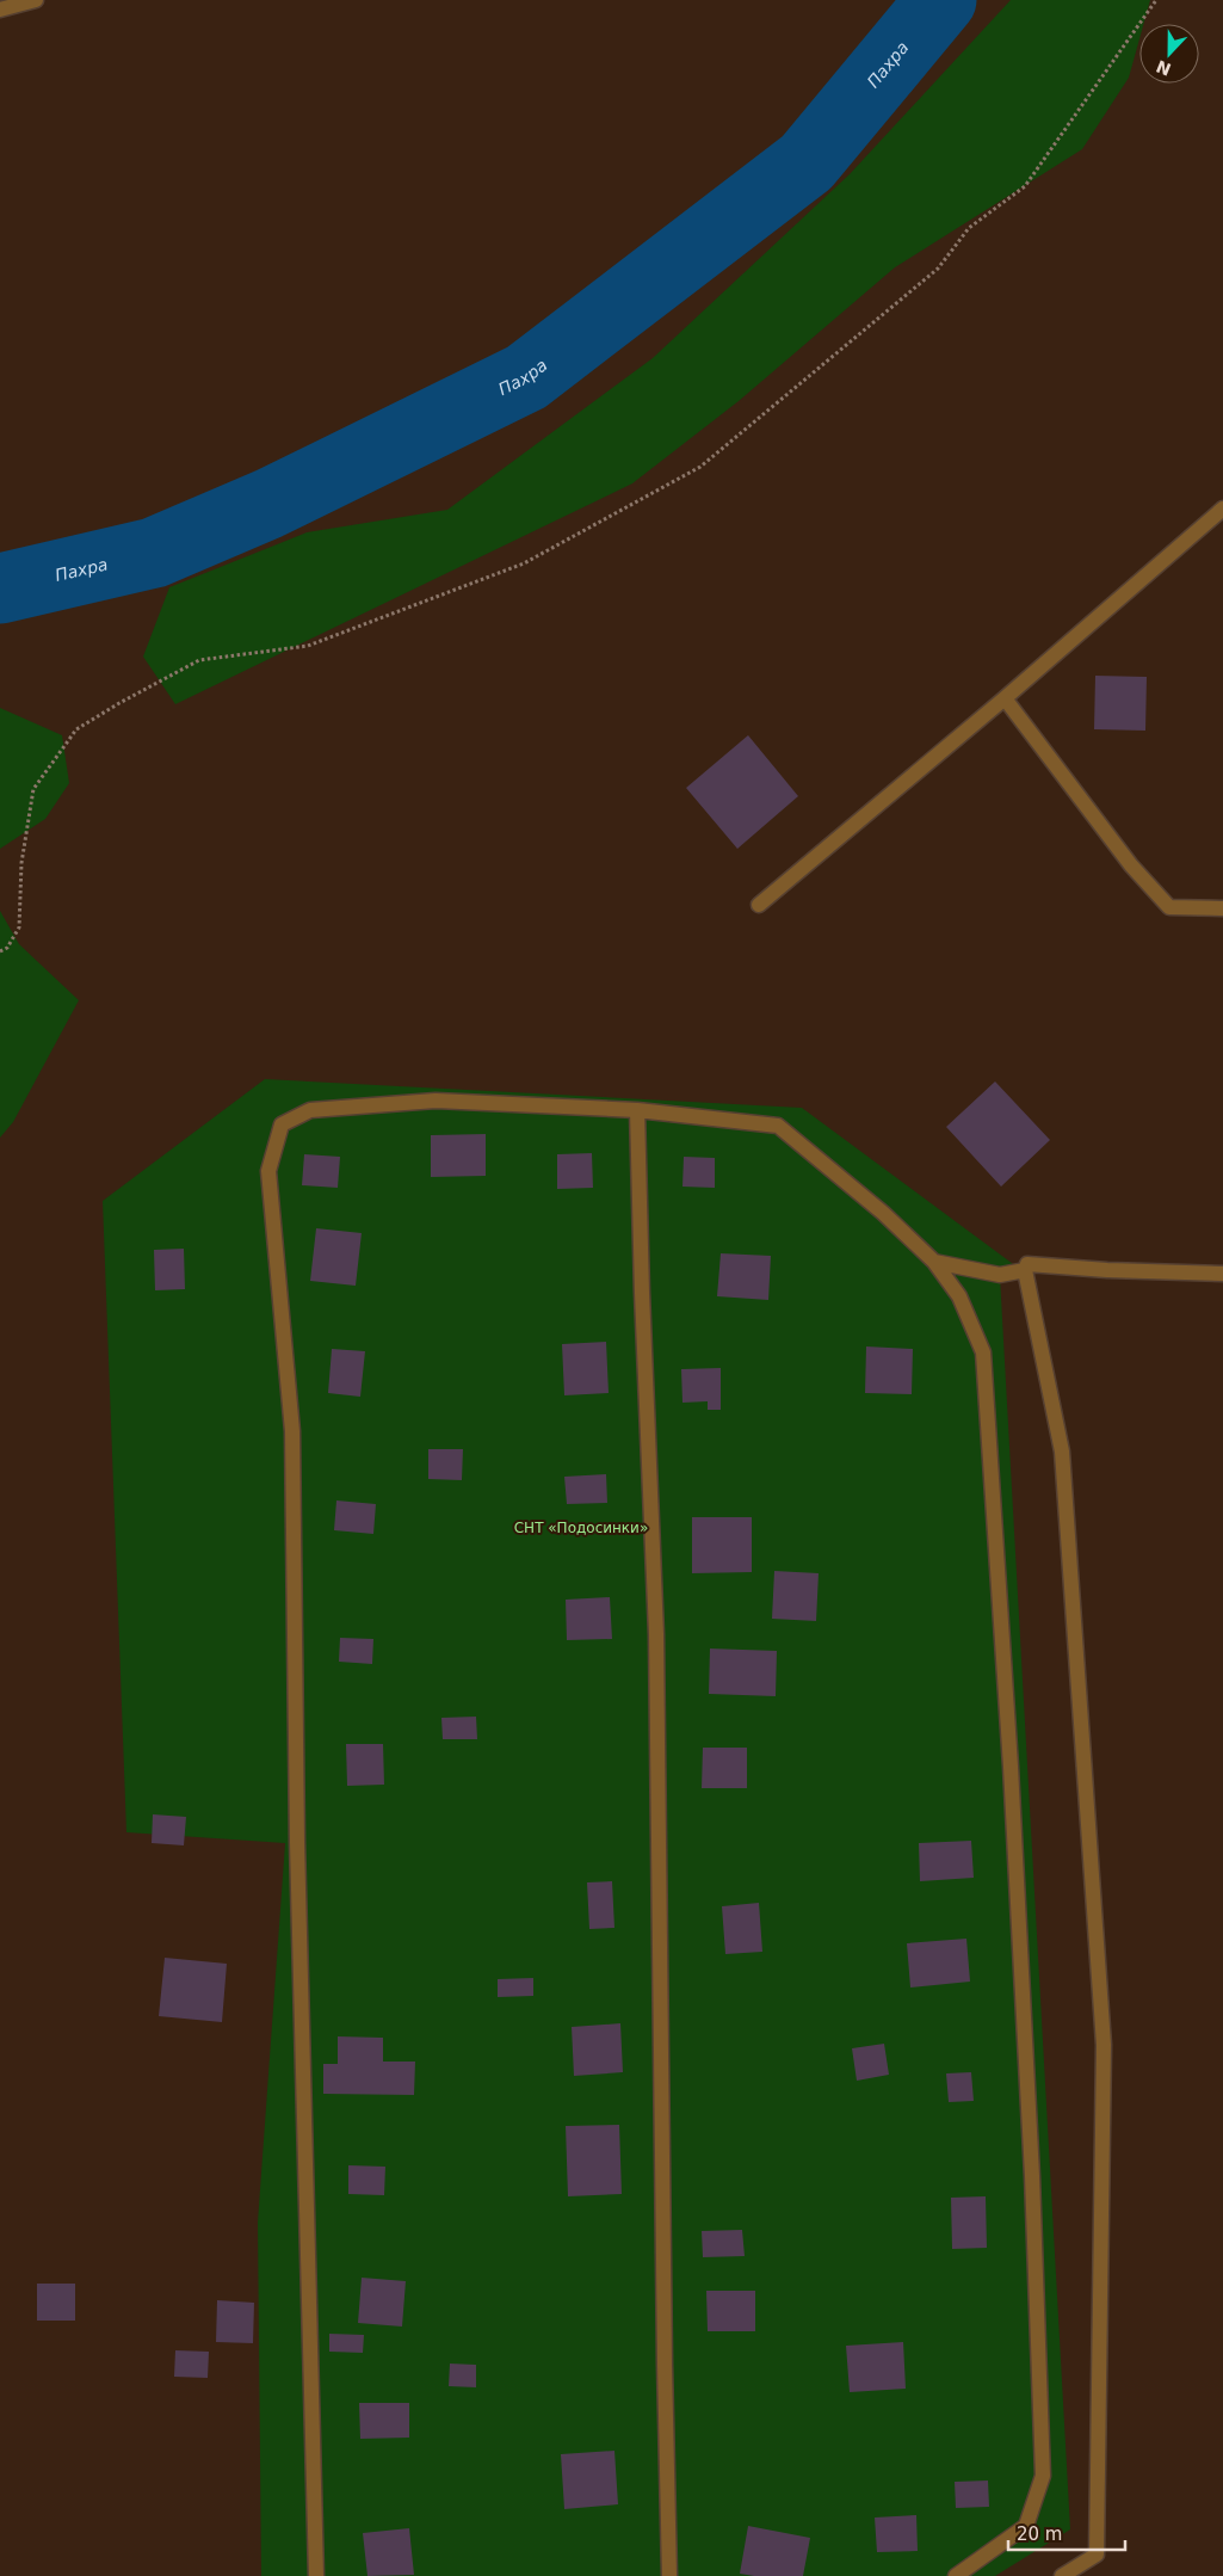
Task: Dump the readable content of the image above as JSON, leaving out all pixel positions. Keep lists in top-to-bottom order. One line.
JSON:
{"water":["Пахра"],"parks":["СНТ «Подосинки»"],"scale_bar":"20 m","north":"bottom"}
